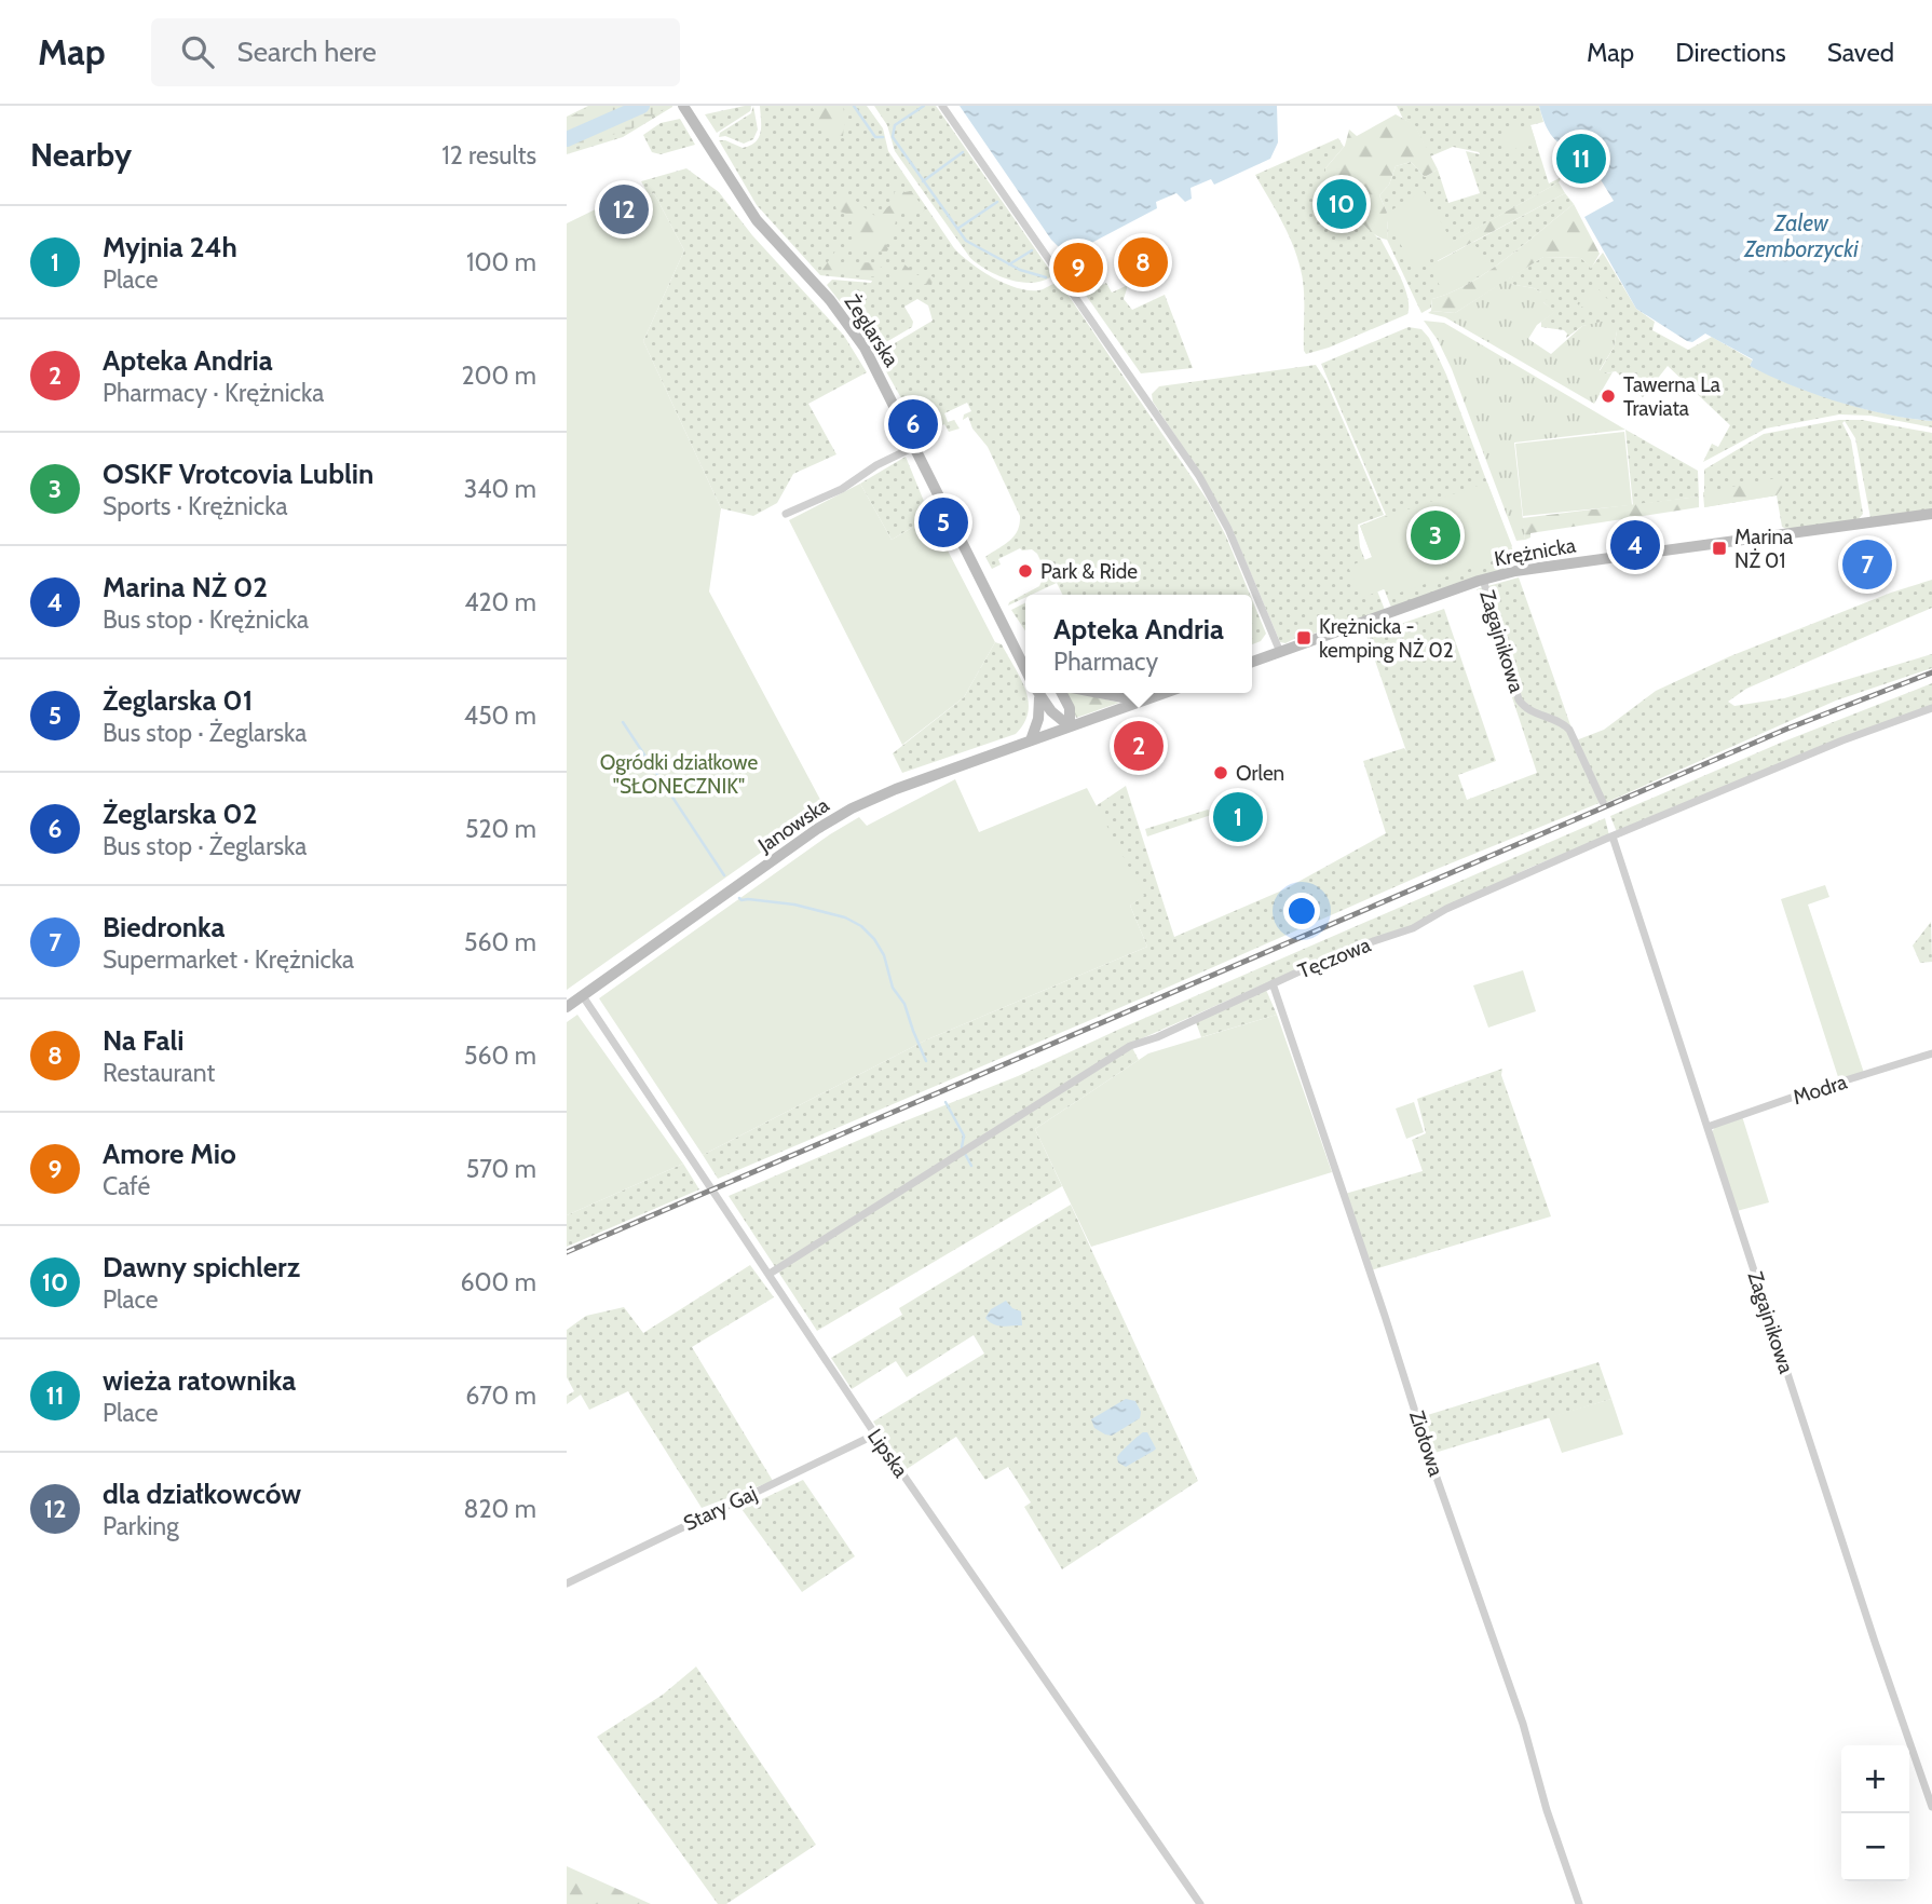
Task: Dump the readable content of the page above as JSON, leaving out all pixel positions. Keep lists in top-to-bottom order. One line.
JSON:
{"streets":{"street":["Żeglarska","Krężnicka","Zagajnikowa","Janowska","Tęczowa","Modra","Ziołowa","Lipska","Stary Gaj"]},"crossings":[["Krężnicka","Zagajnikowa"],["Zagajnikowa","Tęczowa"],["Zagajnikowa","Modra"],["Janowska","Lipska"],["Tęczowa","Ziołowa"],["Tęczowa","Lipska"],["Lipska","Stary Gaj"]],"water":["Zalew Zemborzycki"],"parks":["Ogródki działkowe \"SŁONECZNIK\""],"places":{"other":["Tawerna La Traviata","Park & Ride","Orlen"],"transit":["Marina NŻ 01","Krężnicka - kemping NŻ 02"]},"page":{"header":"Map","search":"Search here","nav":["Map","Directions","Saved"],"heading":["Nearby","12 results"],"pins":["11","10","12","8","9","6","5","3","4","7","2","1"],"list":[{"mark":"1","name":"Myjnia 24h","note":"Place","value":"100 m"},{"mark":"2","name":"Apteka Andria","note":"Pharmacy · Krężnicka","value":"200 m"},{"mark":"3","name":"OSKF Vrotcovia Lublin","note":"Sports · Krężnicka","value":"340 m"},{"mark":"4","name":"Marina NŻ 02","note":"Bus stop · Krężnicka","value":"420 m"},{"mark":"5","name":"Żeglarska 01","note":"Bus stop · Żeglarska","value":"450 m"},{"mark":"6","name":"Żeglarska 02","note":"Bus stop · Żeglarska","value":"520 m"},{"mark":"7","name":"Biedronka","note":"Supermarket · Krężnicka","value":"560 m"},{"mark":"8","name":"Na Fali","note":"Restaurant","value":"560 m"},{"mark":"9","name":"Amore Mio","note":"Café","value":"570 m"},{"mark":"10","name":"Dawny spichlerz","note":"Place","value":"600 m"},{"mark":"11","name":"wieża ratownika","note":"Place","value":"670 m"},{"mark":"12","name":"dla działkowców","note":"Parking","value":"820 m"}],"popup":["Apteka Andria","Pharmacy"],"map_buttons":["+","−"]}}
